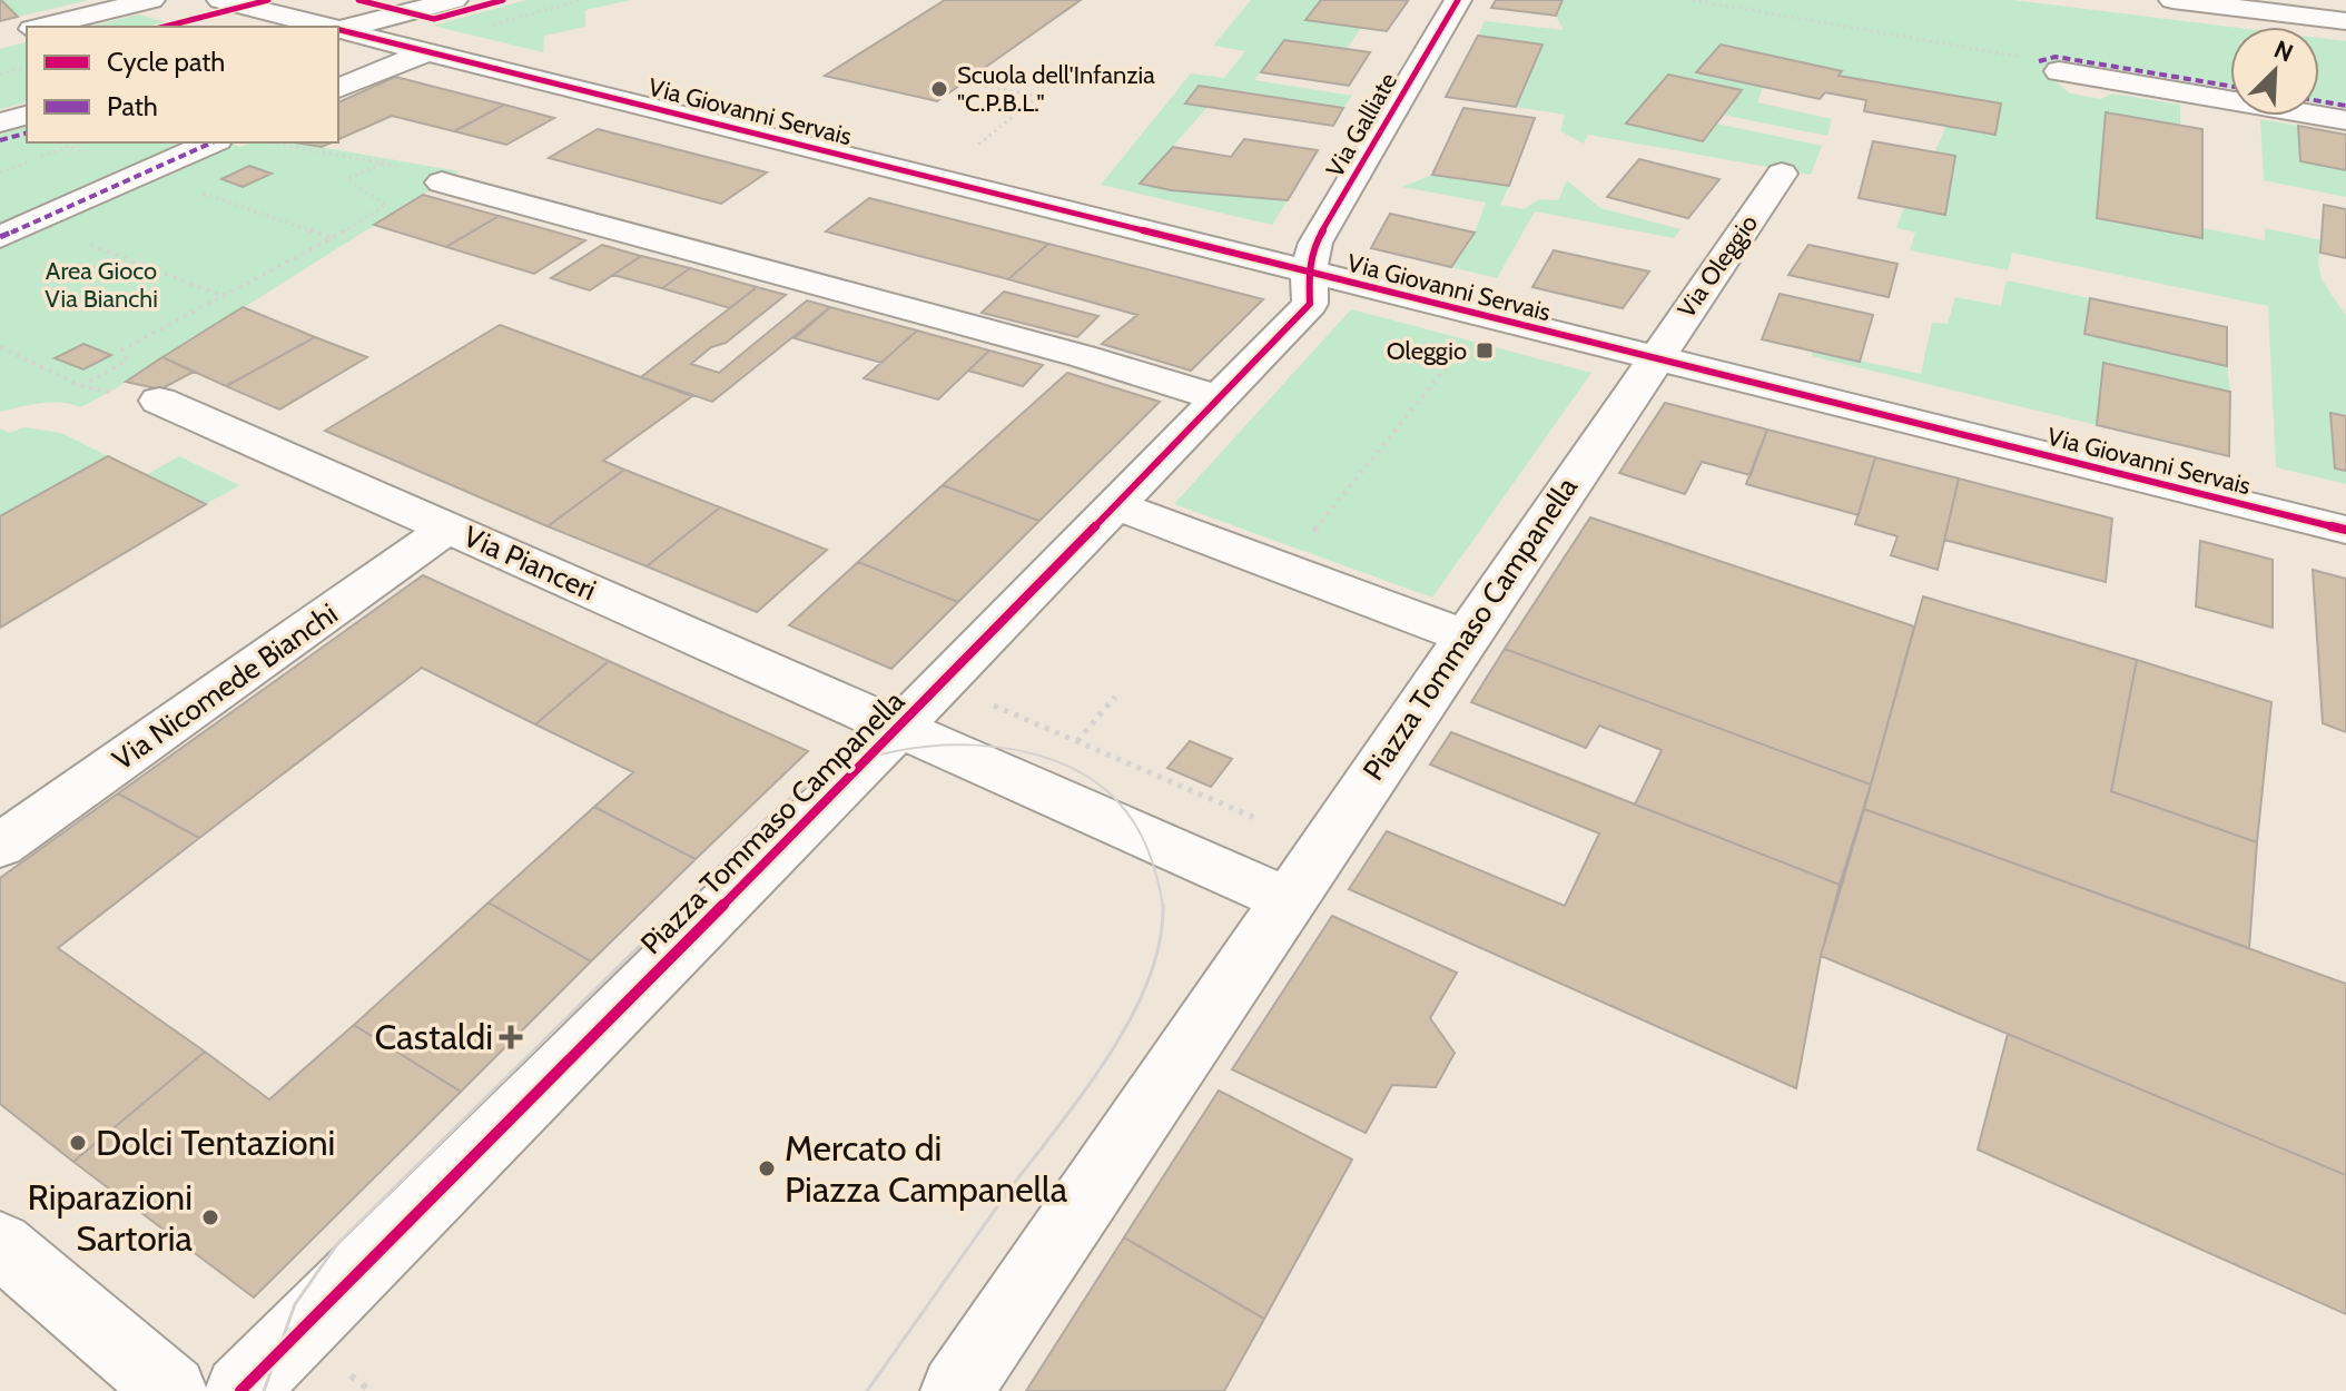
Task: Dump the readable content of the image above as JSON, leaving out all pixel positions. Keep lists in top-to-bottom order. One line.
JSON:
{"streets":{"street":["Via Giovanni Servais","Via Galliate","Via Oleggio","Via Pianceri","Piazza Tommaso Campanella","Via Nicomede Bianchi"]},"crossings":[["Via Giovanni Servais","Via Galliate"],["Via Giovanni Servais","Via Oleggio"],["Via Giovanni Servais","Piazza Tommaso Campanella"],["Via Galliate","Piazza Tommaso Campanella"],["Via Oleggio","Piazza Tommaso Campanella"],["Via Pianceri","Piazza Tommaso Campanella"],["Via Pianceri","Via Nicomede Bianchi"]],"parks":["Area Gioco Via Bianchi"],"places":{"other":["Scuola dell'Infanzia \"C.P.B.L.\"","Dolci Tentazioni","Mercato di Piazza Campanella","Riparazioni Sartoria"],"transit":["Oleggio"],"health":["Castaldi"]},"legend":["Cycle path","Path"],"north":"top right"}
